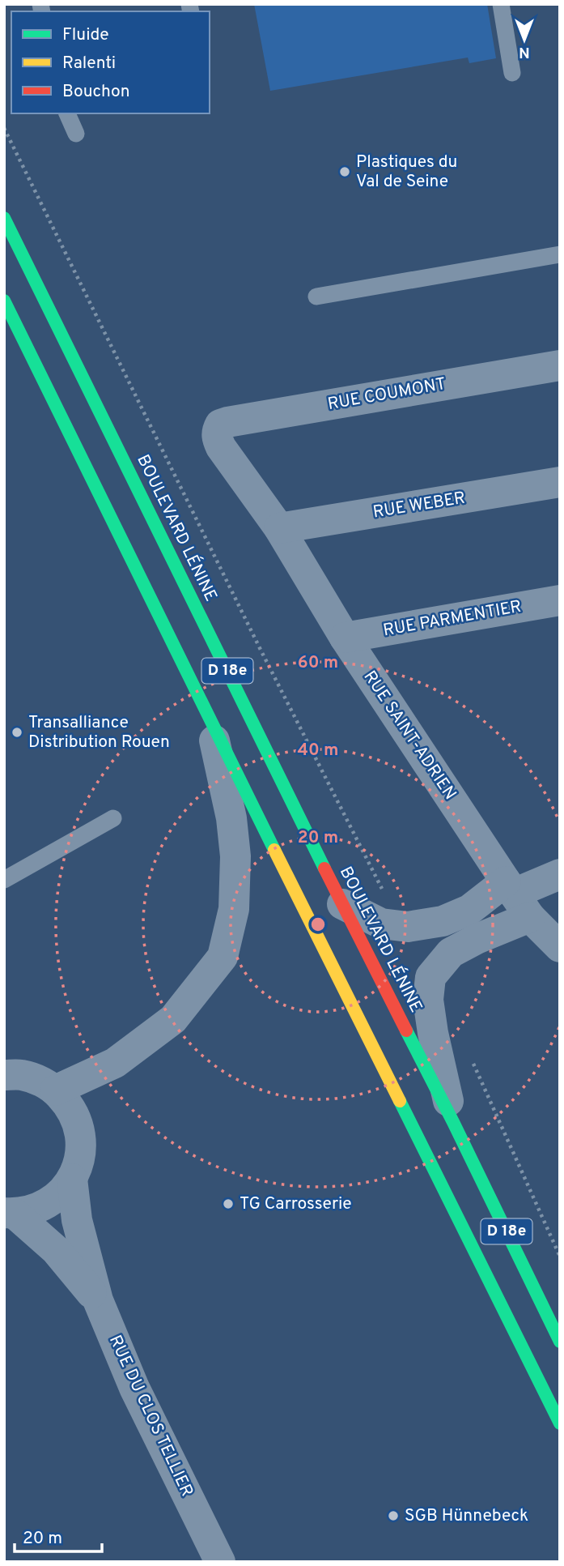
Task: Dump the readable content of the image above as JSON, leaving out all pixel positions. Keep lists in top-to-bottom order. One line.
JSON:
{"streets":{"main road":["BOULEVARD LÉNINE","D 18e"],"street":["RUE COUMONT","RUE WEBER","RUE PARMENTIER","RUE SAINT-ADRIEN","RUE DU CLOS TELLIER"]},"crossings":[["RUE COUMONT","RUE SAINT-ADRIEN"],["RUE WEBER","RUE SAINT-ADRIEN"],["RUE PARMENTIER","RUE SAINT-ADRIEN"]],"places":["Plastiques du Val de Seine","Transalliance Distribution Rouen","TG Carrosserie","SGB Hünnebeck"],"legend":["Fluide","Ralenti","Bouchon"],"scale_bar":"20 m","north":"bottom","rings":["60 m","40 m","20 m"]}
